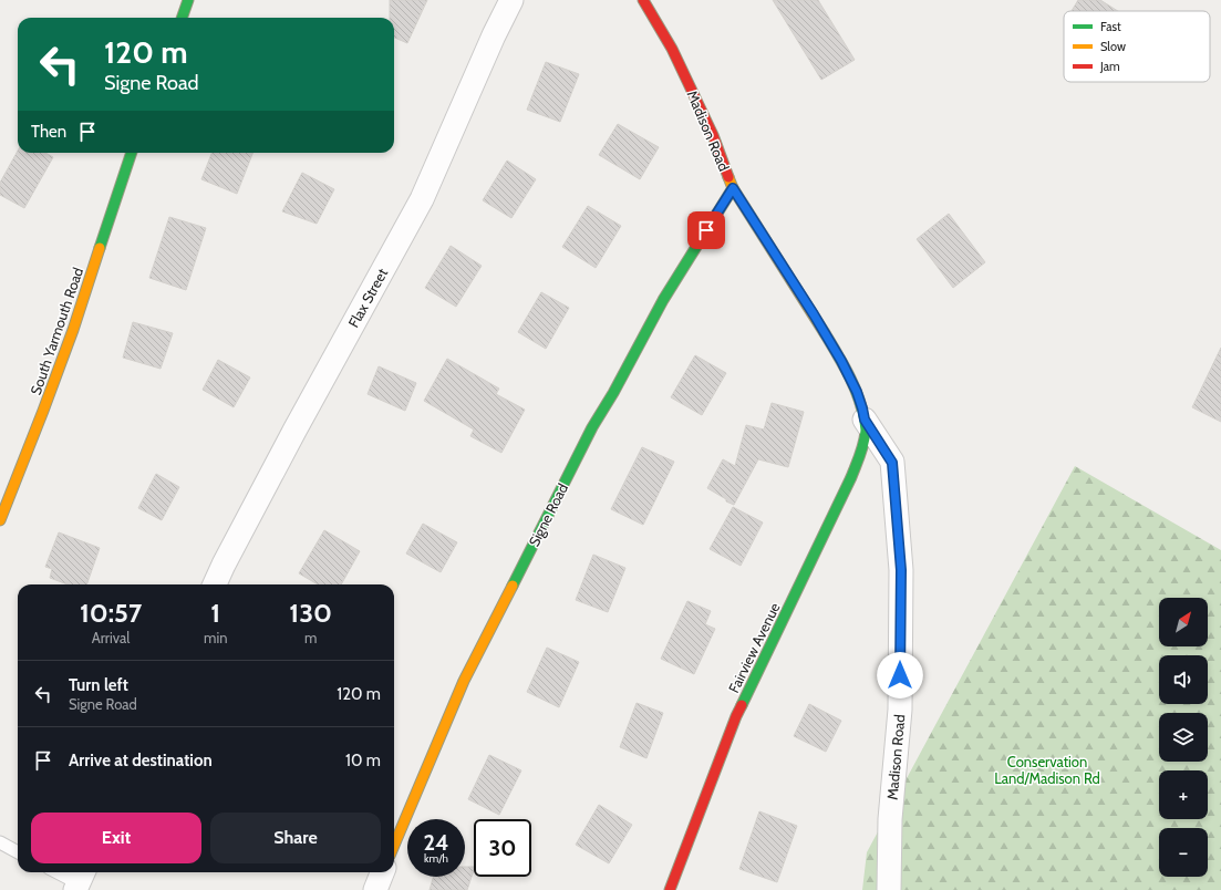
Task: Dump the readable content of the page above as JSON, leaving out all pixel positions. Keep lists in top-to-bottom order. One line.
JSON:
{"streets":{"street":["Madison Road","Flax Street","South Yarmouth Road","Signe Road","Fairview Avenue"]},"crossings":[["Madison Road","Signe Road"],["Madison Road","Fairview Avenue"]],"parks":["Conservation Land/Madison Rd"],"legend":["Fast","Slow","Jam"],"north":"top right","page":{"turn":["120 m","Signe Road"],"then":"Then","eta":["10:57","Arrival","1","min","130","m"],"map_buttons":["+","−"],"list":[{"name":"Turn left","note":"Signe Road","value":"120 m"},{"name":"Arrive at destination","value":"10 m"}],"buttons":["Exit","Share"],"speed":"24 km/h","limit":"30"}}
